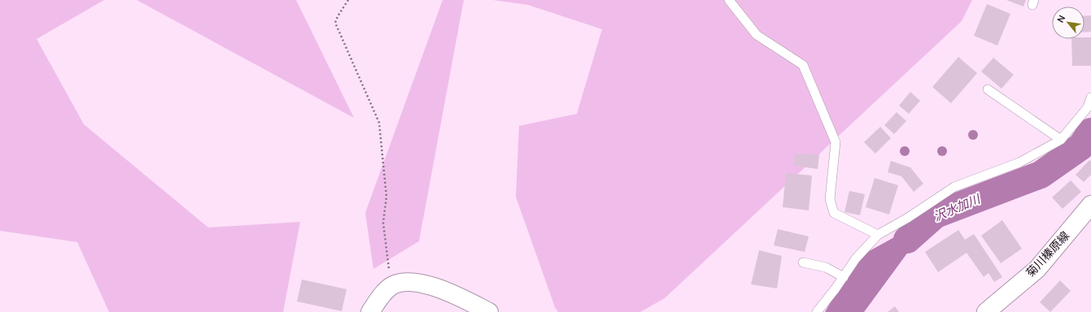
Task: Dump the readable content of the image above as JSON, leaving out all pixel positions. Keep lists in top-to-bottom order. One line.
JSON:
{"streets":{"main road":["菊川榛原線"]},"water":["沢水加川"],"north":"top left"}
